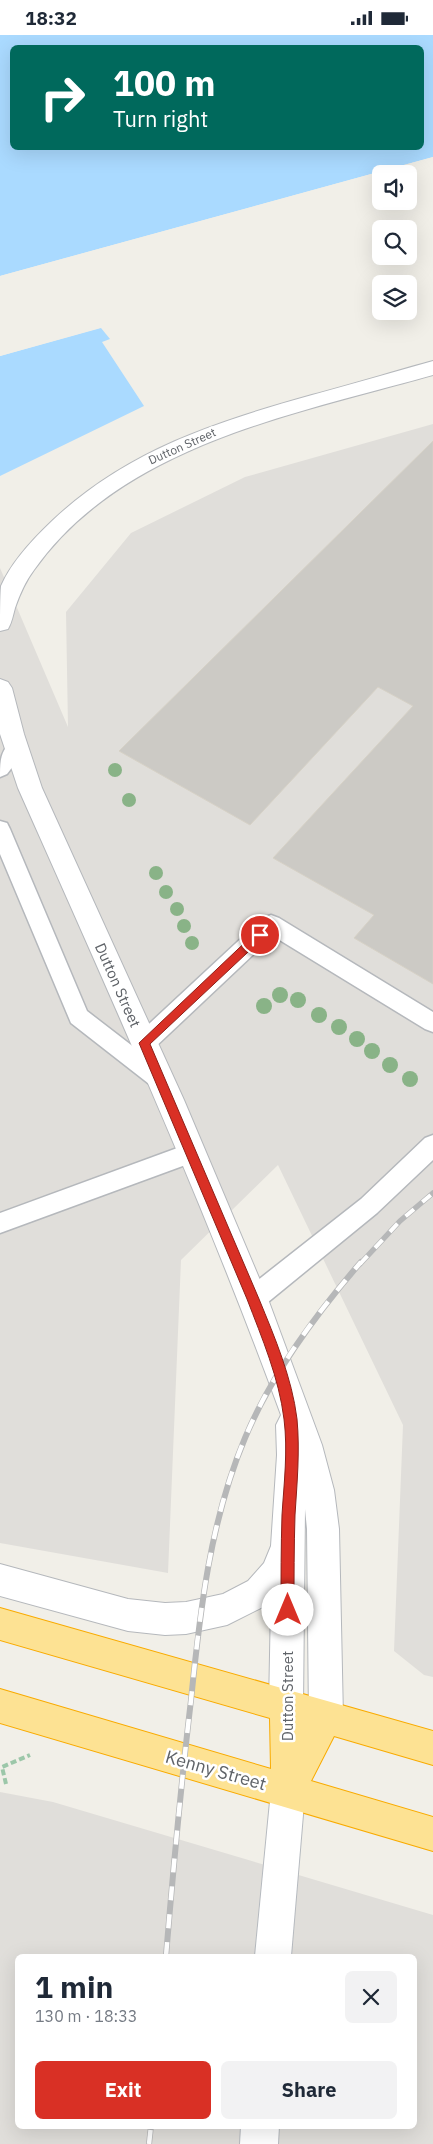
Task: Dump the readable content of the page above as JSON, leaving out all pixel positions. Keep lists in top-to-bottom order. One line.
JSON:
{"streets":{"highway":["Dutton Street","Kenny Street"]},"crossings":[["Dutton Street","Kenny Street"]],"page":{"status":"18:32","turn":["100 m","Turn right"],"heading":["1 min","130 m · 18:33"],"buttons":["Exit","Share"]}}
